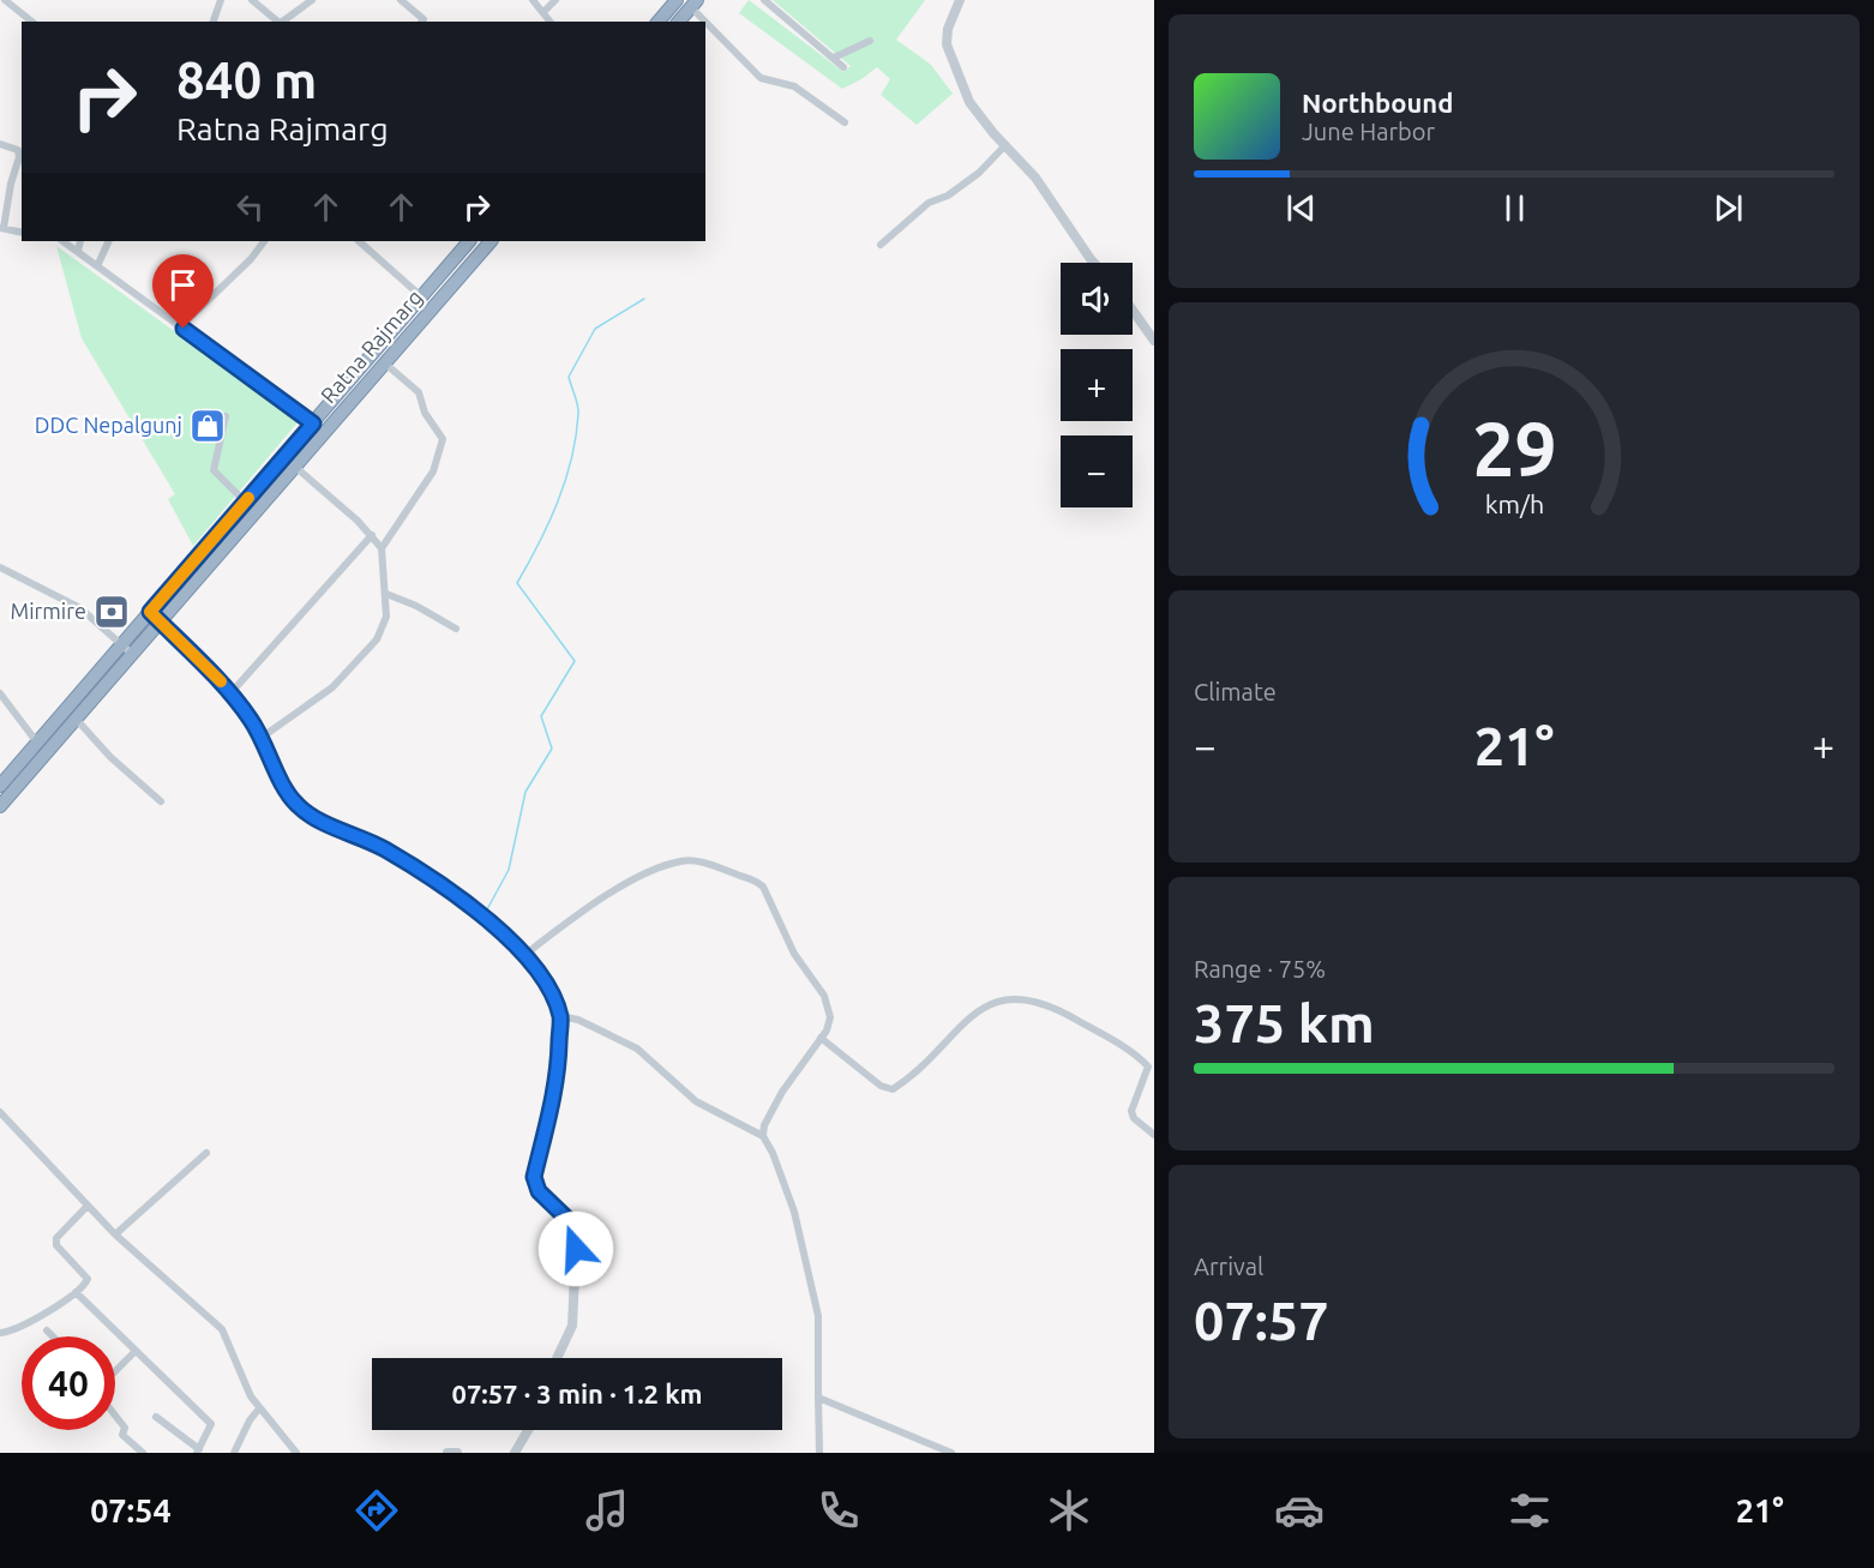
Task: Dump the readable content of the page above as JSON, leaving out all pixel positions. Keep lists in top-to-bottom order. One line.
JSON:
{"streets":{"highway":["Ratna Rajmarg"]},"places":{"shop":["DDC Nepalgunj"],"bank":["Mirmire"]},"page":{"turn":["840 m","Ratna Rajmarg"],"song":["Northbound","June Harbor"],"map_buttons":["+","−"],"tile":["Climate",["Range · 75%","375 km"],["Arrival","07:57"]],"heat":["−","21°","+"],"limit":"40","trip":"07:57 · 3 min · 1.2 km","tabs":["07:54","21°"],"gauge":["29","km/h"]}}
